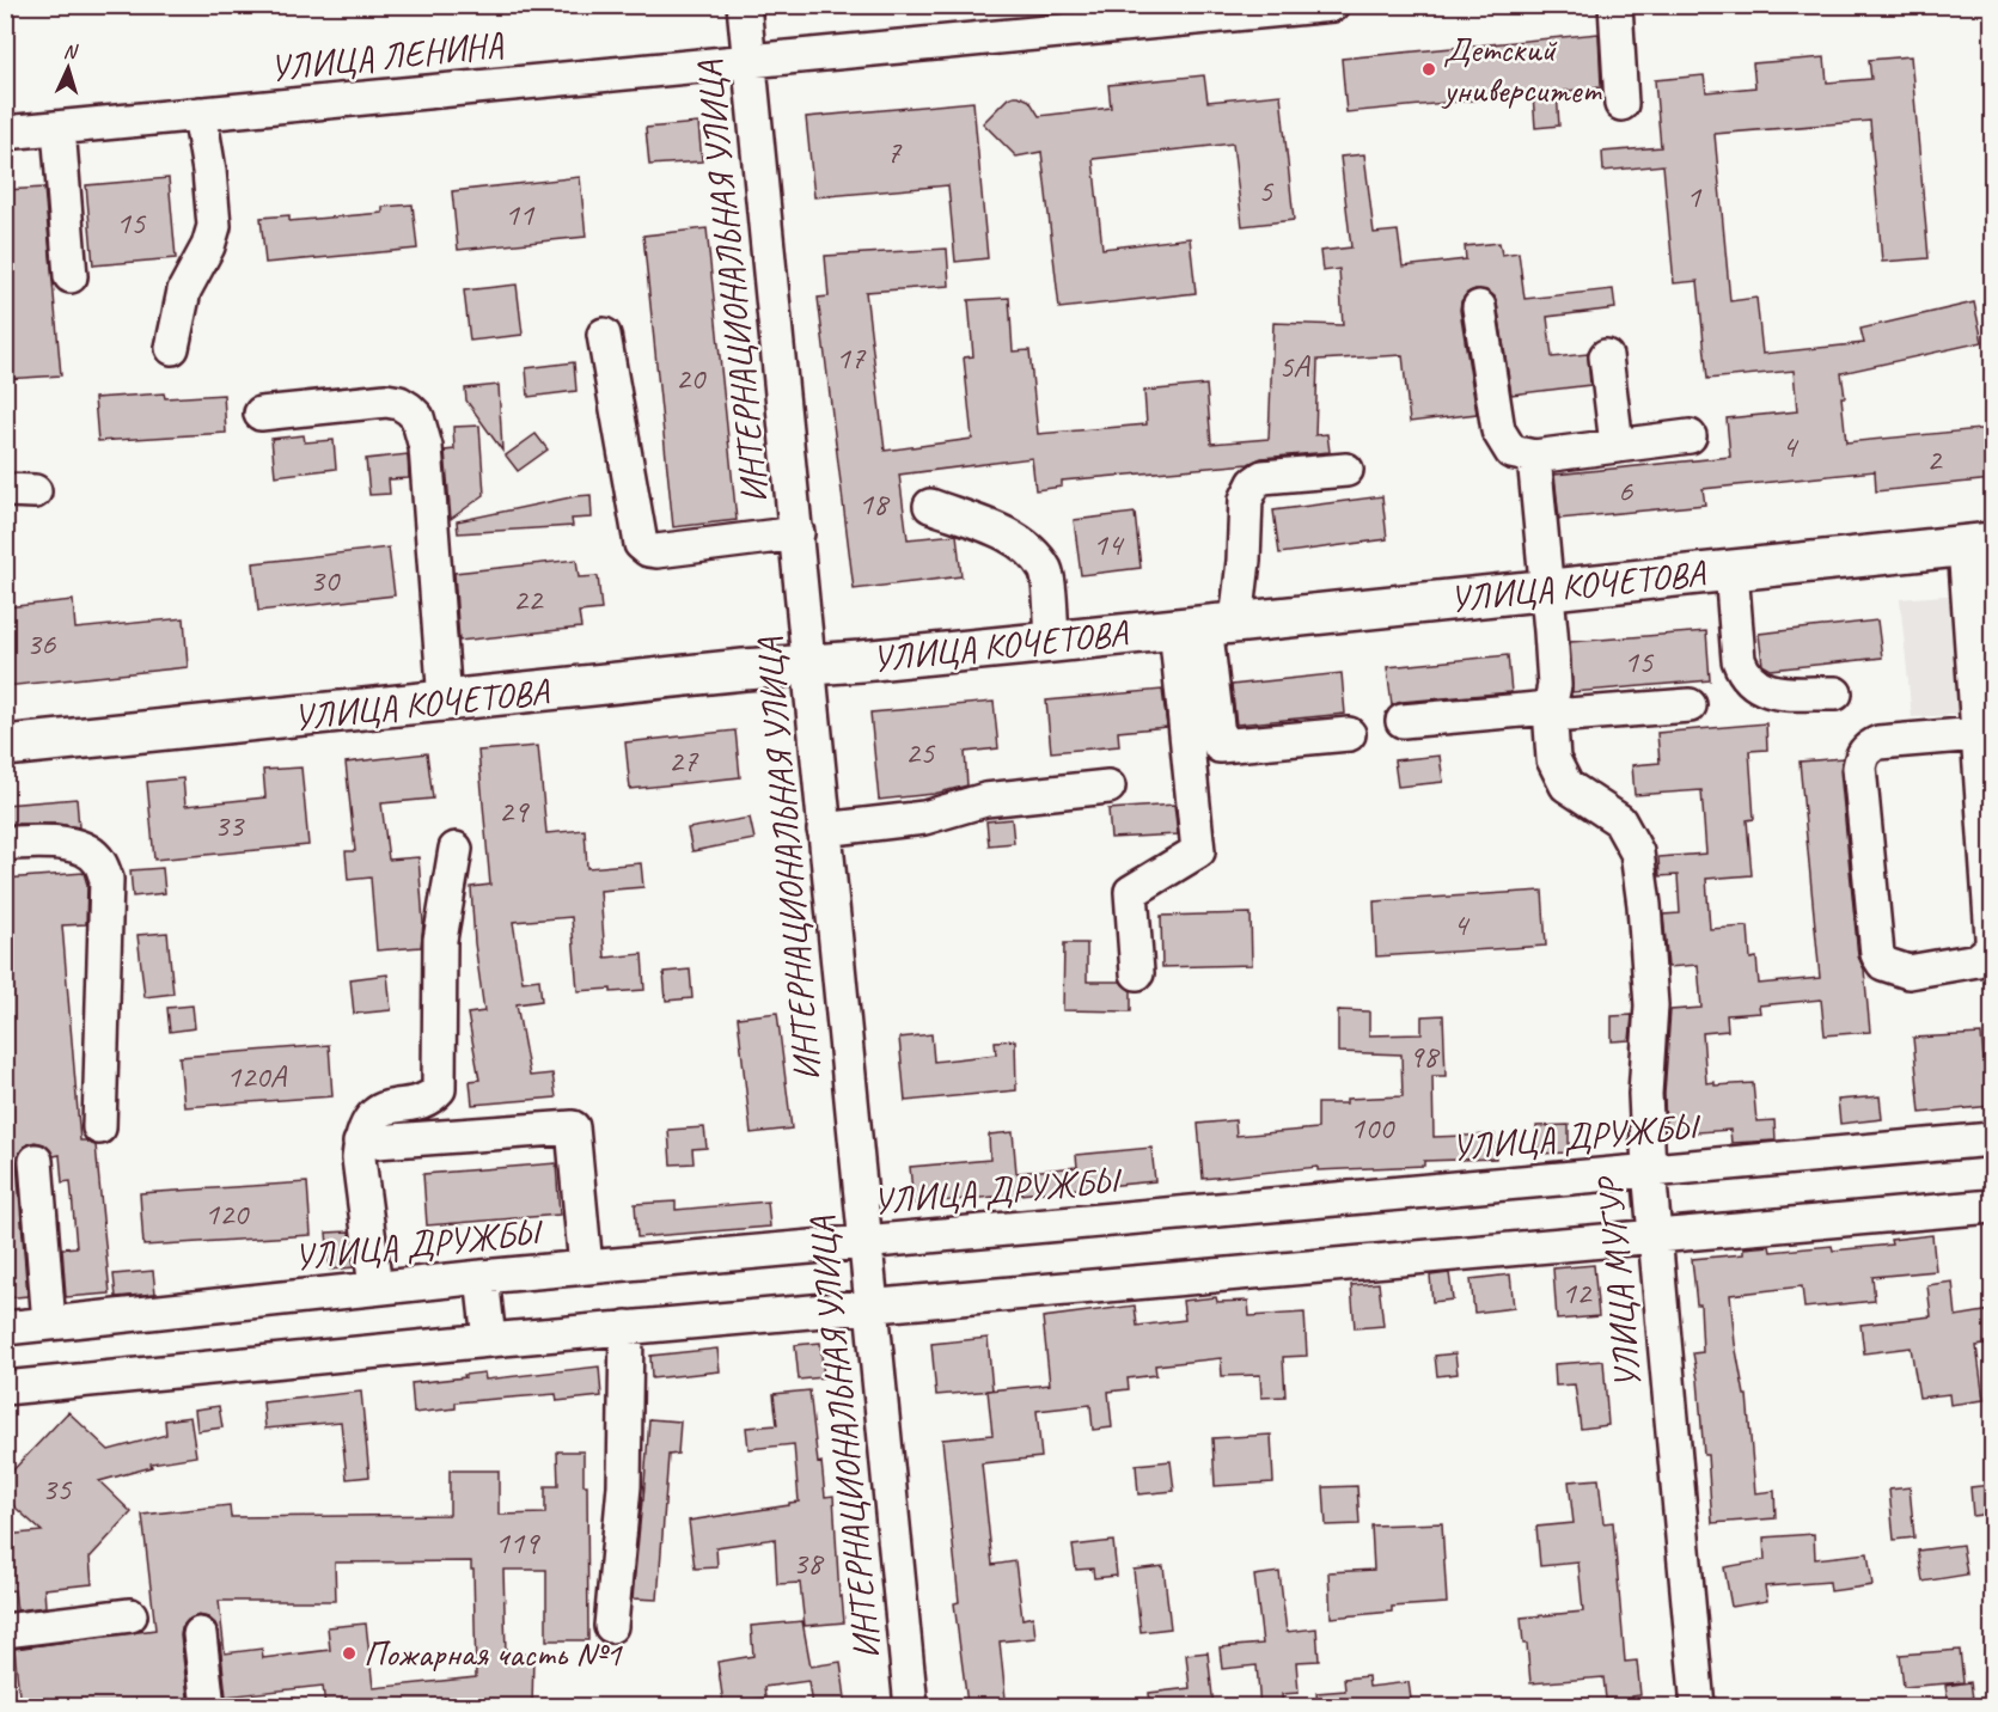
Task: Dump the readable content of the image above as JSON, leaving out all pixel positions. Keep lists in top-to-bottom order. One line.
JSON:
{"streets":{"main road":["УЛИЦА КОЧЕТОВА"],"street":["УЛИЦА ЛЕНИНА","ИНТЕРНАЦИОНАЛЬНАЯ УЛИЦА","УЛИЦА ДРУЖБЫ","УЛИЦА МУГУР"]},"crossings":[["УЛИЦА ЛЕНИНА","ИНТЕРНАЦИОНАЛЬНАЯ УЛИЦА"],["ИНТЕРНАЦИОНАЛЬНАЯ УЛИЦА","УЛИЦА КОЧЕТОВА"],["ИНТЕРНАЦИОНАЛЬНАЯ УЛИЦА","УЛИЦА ДРУЖБЫ"],["УЛИЦА КОЧЕТОВА","УЛИЦА МУГУР"],["УЛИЦА ДРУЖБЫ","УЛИЦА МУГУР"]],"places":["Детский университет","Пожарная часть №1"],"house_numbers":["7","5","1","11","15","17","5А","20","4","2","6","18","14","30","22","36","15","25","27","29","33","4","98","120А","100","120","12","35","119","38"],"north":"top"}
